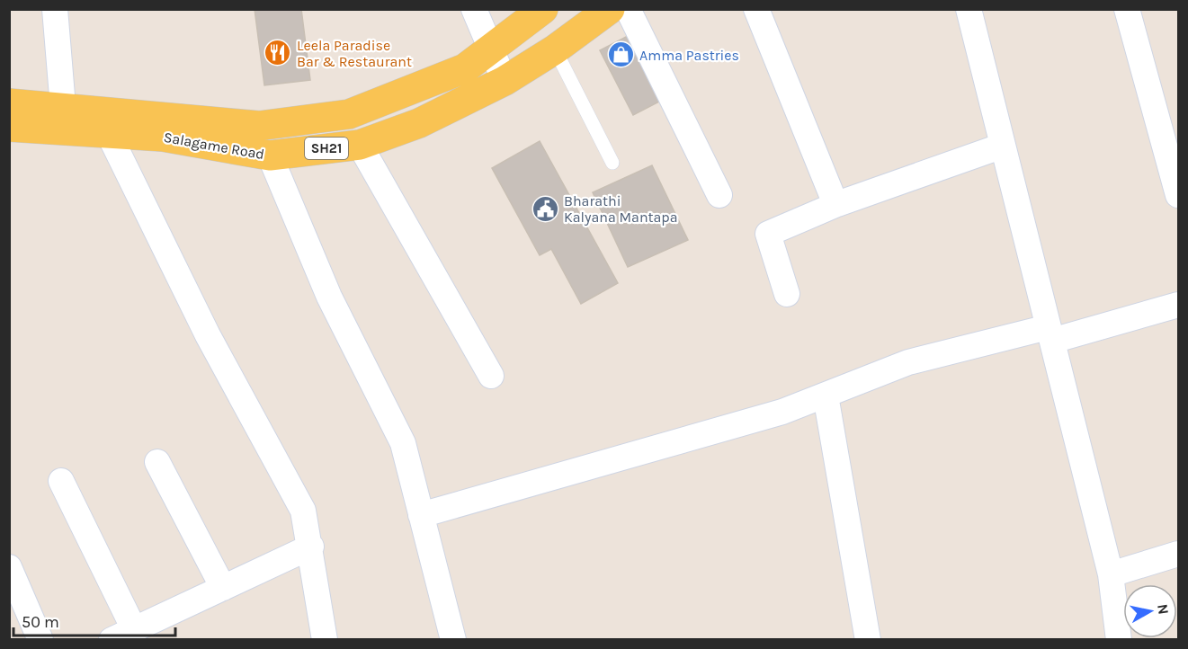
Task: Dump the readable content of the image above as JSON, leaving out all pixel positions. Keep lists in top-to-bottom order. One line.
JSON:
{"streets":{"main road":["Salagame Road","SH21"]},"places":{"restaurant":["Leela Paradise Bar & Restaurant"],"shop":["Amma Pastries"],"public building":["Bharathi Kalyana Mantapa"]},"scale_bar":"50 m","north":"right"}
